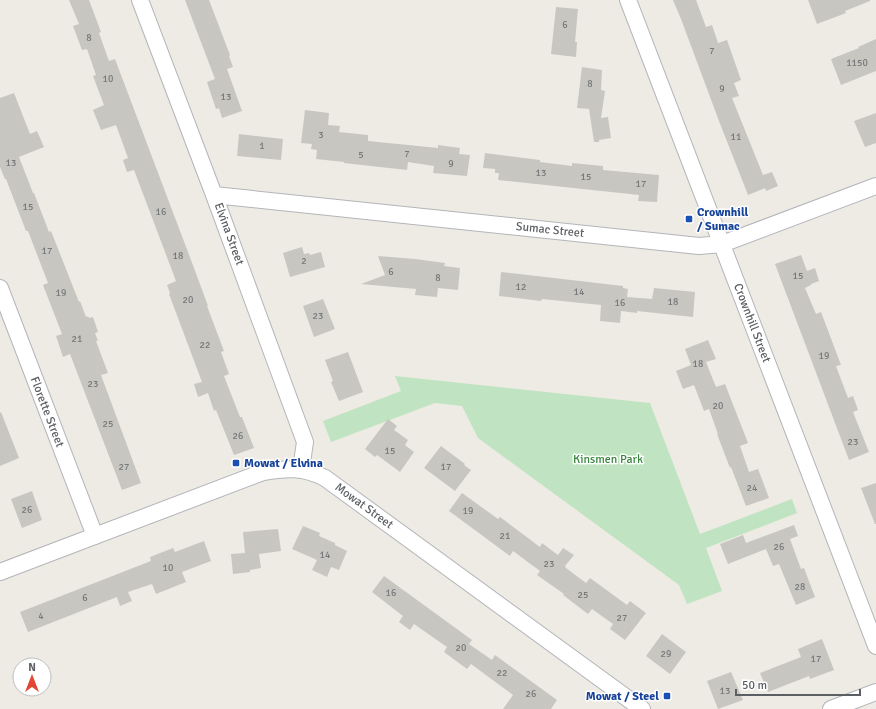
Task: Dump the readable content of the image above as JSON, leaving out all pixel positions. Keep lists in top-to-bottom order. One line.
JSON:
{"streets":{"street":["Sumac Street","Elvina Street","Crownhill Street","Florette Street","Mowat Street"]},"crossings":[["Sumac Street","Elvina Street"],["Sumac Street","Crownhill Street"],["Elvina Street","Mowat Street"],["Florette Street","Mowat Street"]],"parks":["Kinsmen Park"],"places":{"transit":["Crownhill / Sumac","Mowat / Elvina","Mowat / Steel"]},"house_numbers":["6","8","7","1150","10","8","9","13","3","11","1","7","5","13","9","13","15","17","15","16","17","18","2","6","15","8","12","14","19","20","18","16","23","21","22","19","18","23","20","25","26","23","15","27","17","24","26","19","21","26","14","23","10","28","16","25","6","4","27","20","29","17","22","13","26"],"scale_bar":"50 m","north":"top"}
